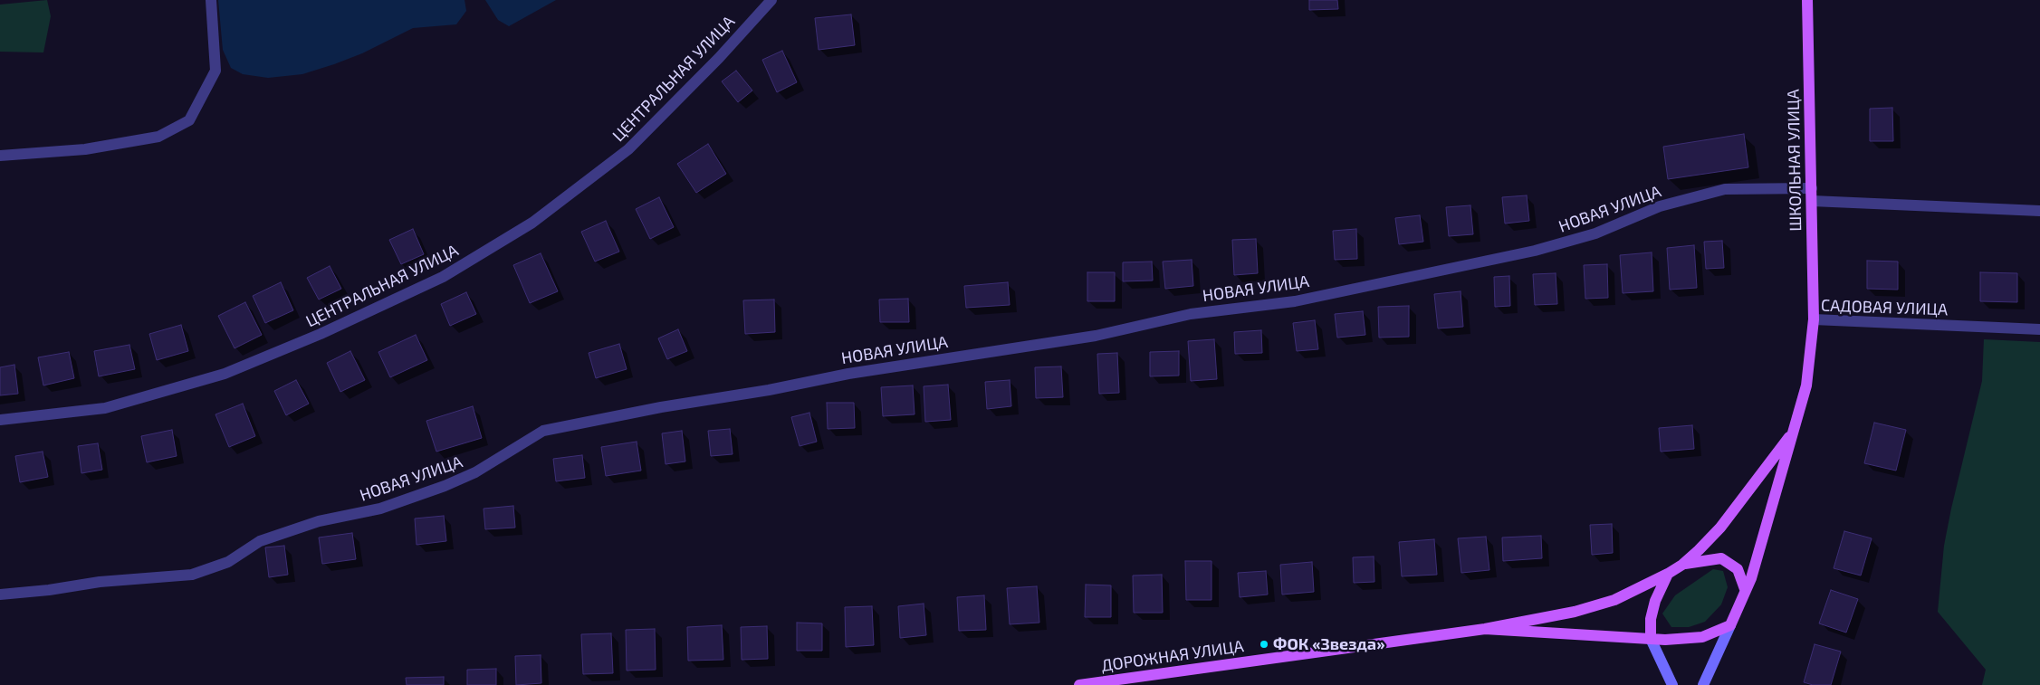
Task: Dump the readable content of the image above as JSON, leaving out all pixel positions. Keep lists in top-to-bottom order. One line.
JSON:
{"streets":{"main road":["ШКОЛЬНАЯ УЛИЦА","САДОВАЯ УЛИЦА","ДОРОЖНАЯ УЛИЦА"],"street":["ЦЕНТРАЛЬНАЯ УЛИЦА","НОВАЯ УЛИЦА"]},"crossings":[["ШКОЛЬНАЯ УЛИЦА","НОВАЯ УЛИЦА"],["ШКОЛЬНАЯ УЛИЦА","САДОВАЯ УЛИЦА"],["САДОВАЯ УЛИЦА","ДОРОЖНАЯ УЛИЦА"]],"places":["ФОК «Звезда»"]}
